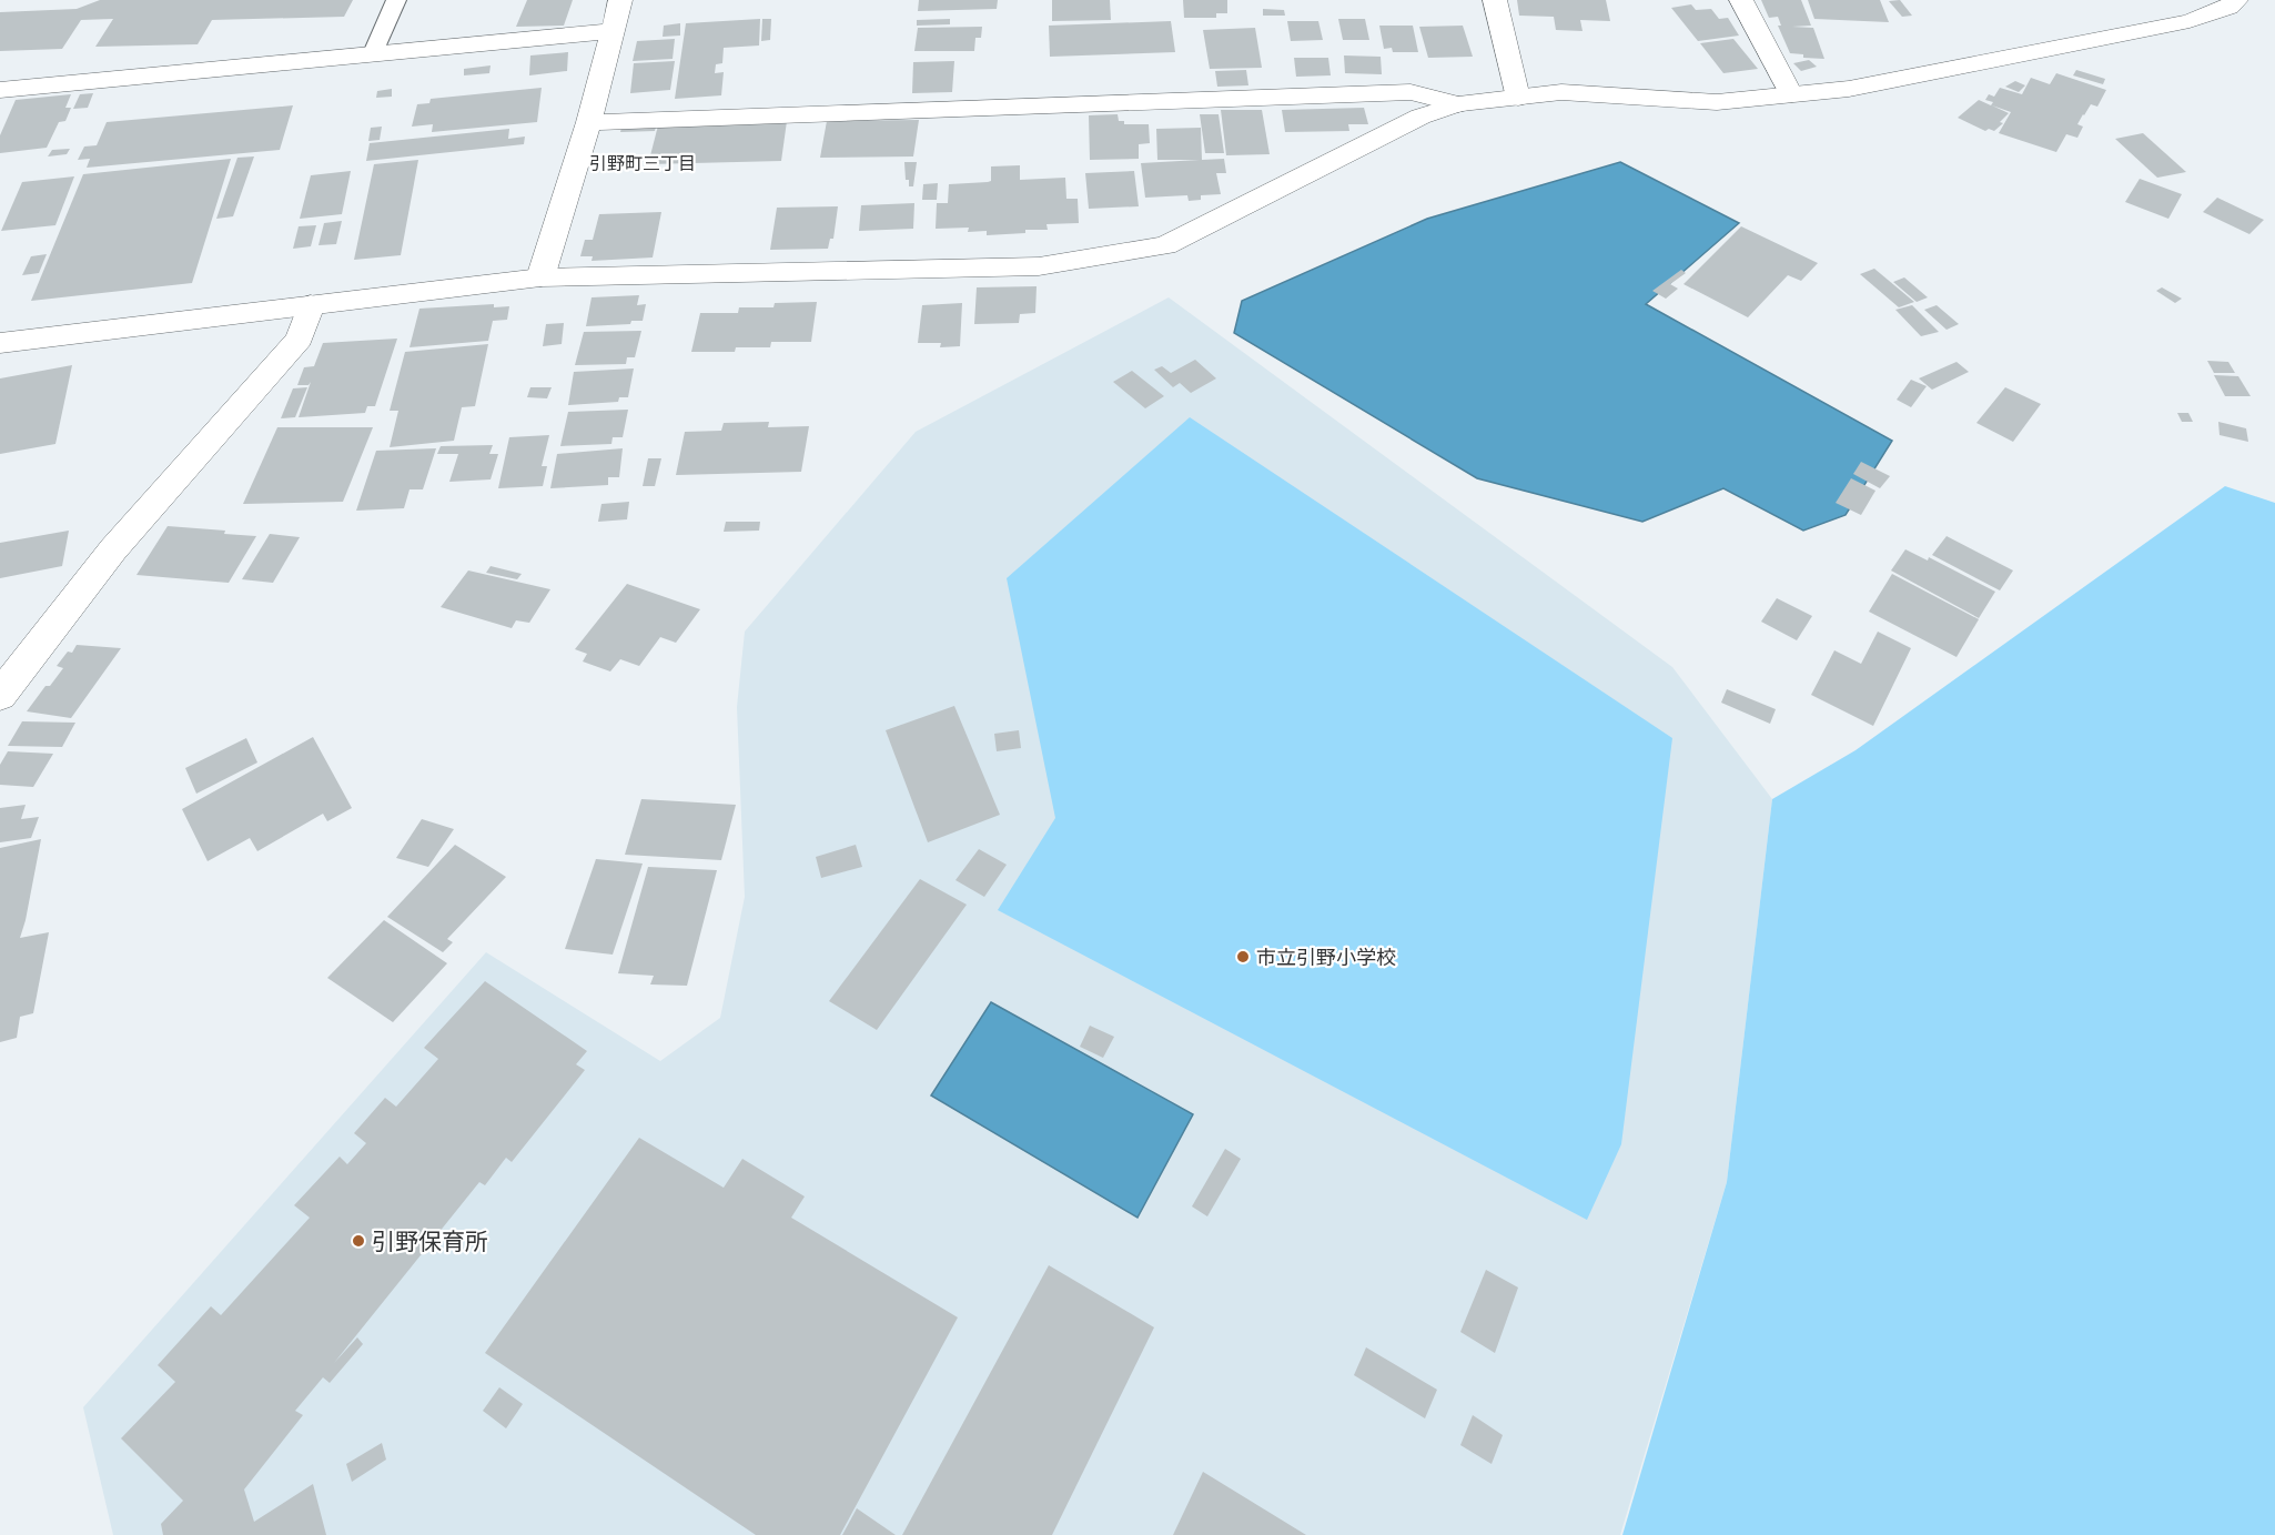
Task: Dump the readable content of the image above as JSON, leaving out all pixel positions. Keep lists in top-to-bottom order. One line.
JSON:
{"districts":["引野町三丁目"],"places":["市立引野小学校","引野保育所"]}
